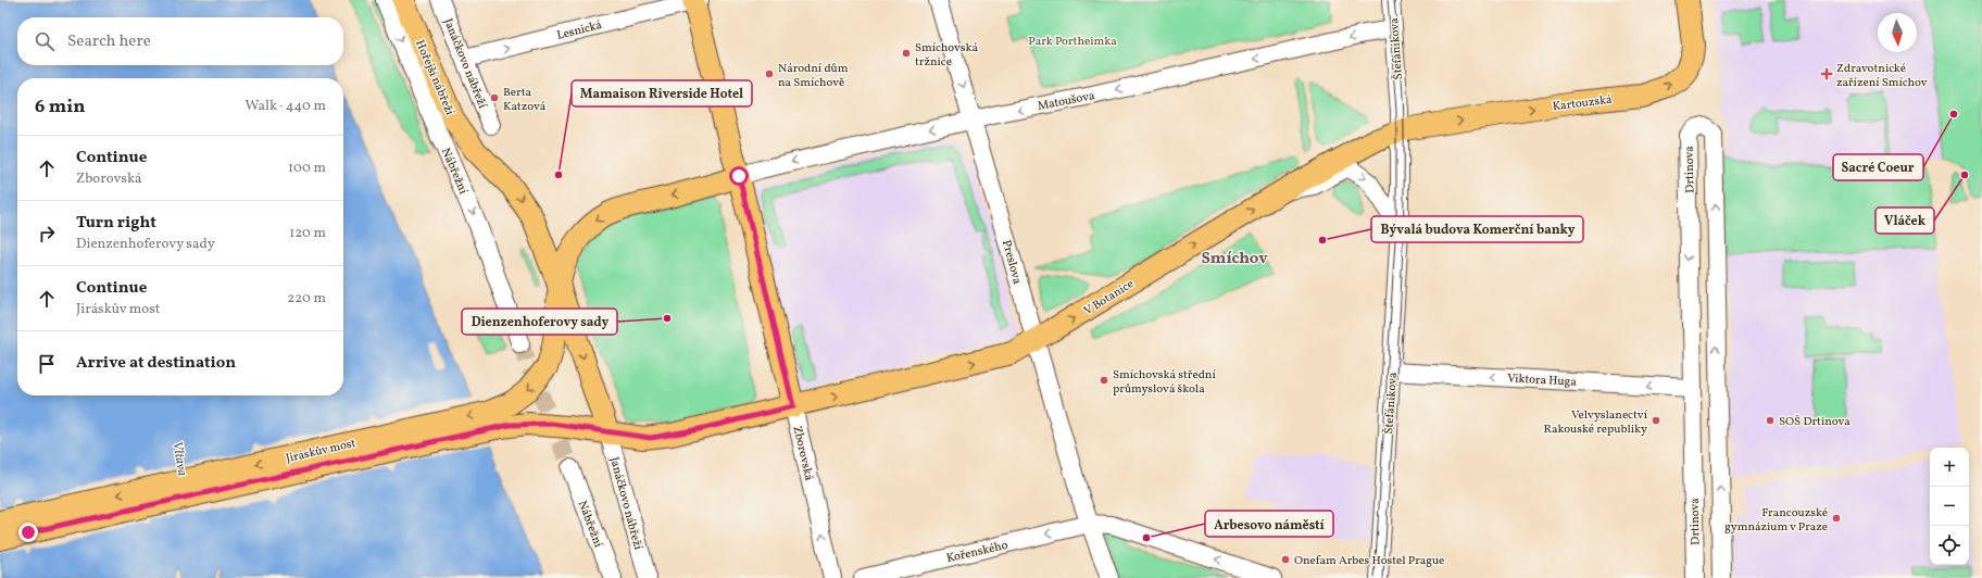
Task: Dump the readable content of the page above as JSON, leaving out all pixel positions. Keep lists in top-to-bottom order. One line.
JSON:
{"streets":{"main road":["Janáčkovo nábřeží","Hořejší nábřeží","Kartouzská","V Botanice","Jiráskův most","Zborovská"],"street":["Lesnická","Štefánikova","Matoušova","Drtinova","Nábřežní","Preslova","Viktora Huga","Kořenského"]},"crossings":[["Lesnická","Janáčkovo nábřeží"],["Lesnická","Zborovská"],["Štefánikova","Matoušova"],["Štefánikova","Kartouzská"],["Štefánikova","V Botanice"],["Štefánikova","Viktora Huga"],["Janáčkovo nábřeží","Hořejší nábřeží"],["Janáčkovo nábřeží","V Botanice"],["Janáčkovo nábřeží","Jiráskův most"],["Matoušova","Preslova"],["Matoušova","Jiráskův most"],["Matoušova","Zborovská"],["Kartouzská","V Botanice"],["Drtinova","Viktora Huga"],["Preslova","V Botanice"],["Preslova","Kořenského"],["V Botanice","Jiráskův most"],["V Botanice","Zborovská"],["Jiráskův most","Zborovská"]],"one_way":["Lesnická","Janáčkovo nábřeží","Matoušova","Kartouzská","Nábřežní","V Botanice","Viktora Huga","Kořenského"],"districts":["Smíchov"],"water":["Vltava"],"parks":["Park Portheimka"],"places":{"other":["Smíchovská tržnice","Národní dům na Smíchově","Berta Katzová","Sacré Coeur","Mamaison Riverside Hotel","Vláček","Bývalá budova Komerční banky","Dienzenhoferovy sady","Smíchovská střední průmyslová škola","Velvyslanectví Rakouské republiky","SOŠ Drtinova","Francouzské gymnázium v Praze","Arbesovo náměstí","Onefam Arbes Hostel Prague"],"health":["Zdravotnické zařízení Smíchov"]},"north":"bottom","page":{"search":"Search here","heading":["6 min","Walk · 440 m"],"list":[["Continue","Zborovská","100 m"],["Turn right","Dienzenhoferovy sady","120 m"],["Continue","Jiráskův most","220 m"],"Arrive at destination"],"map_buttons":["+","−"]}}
